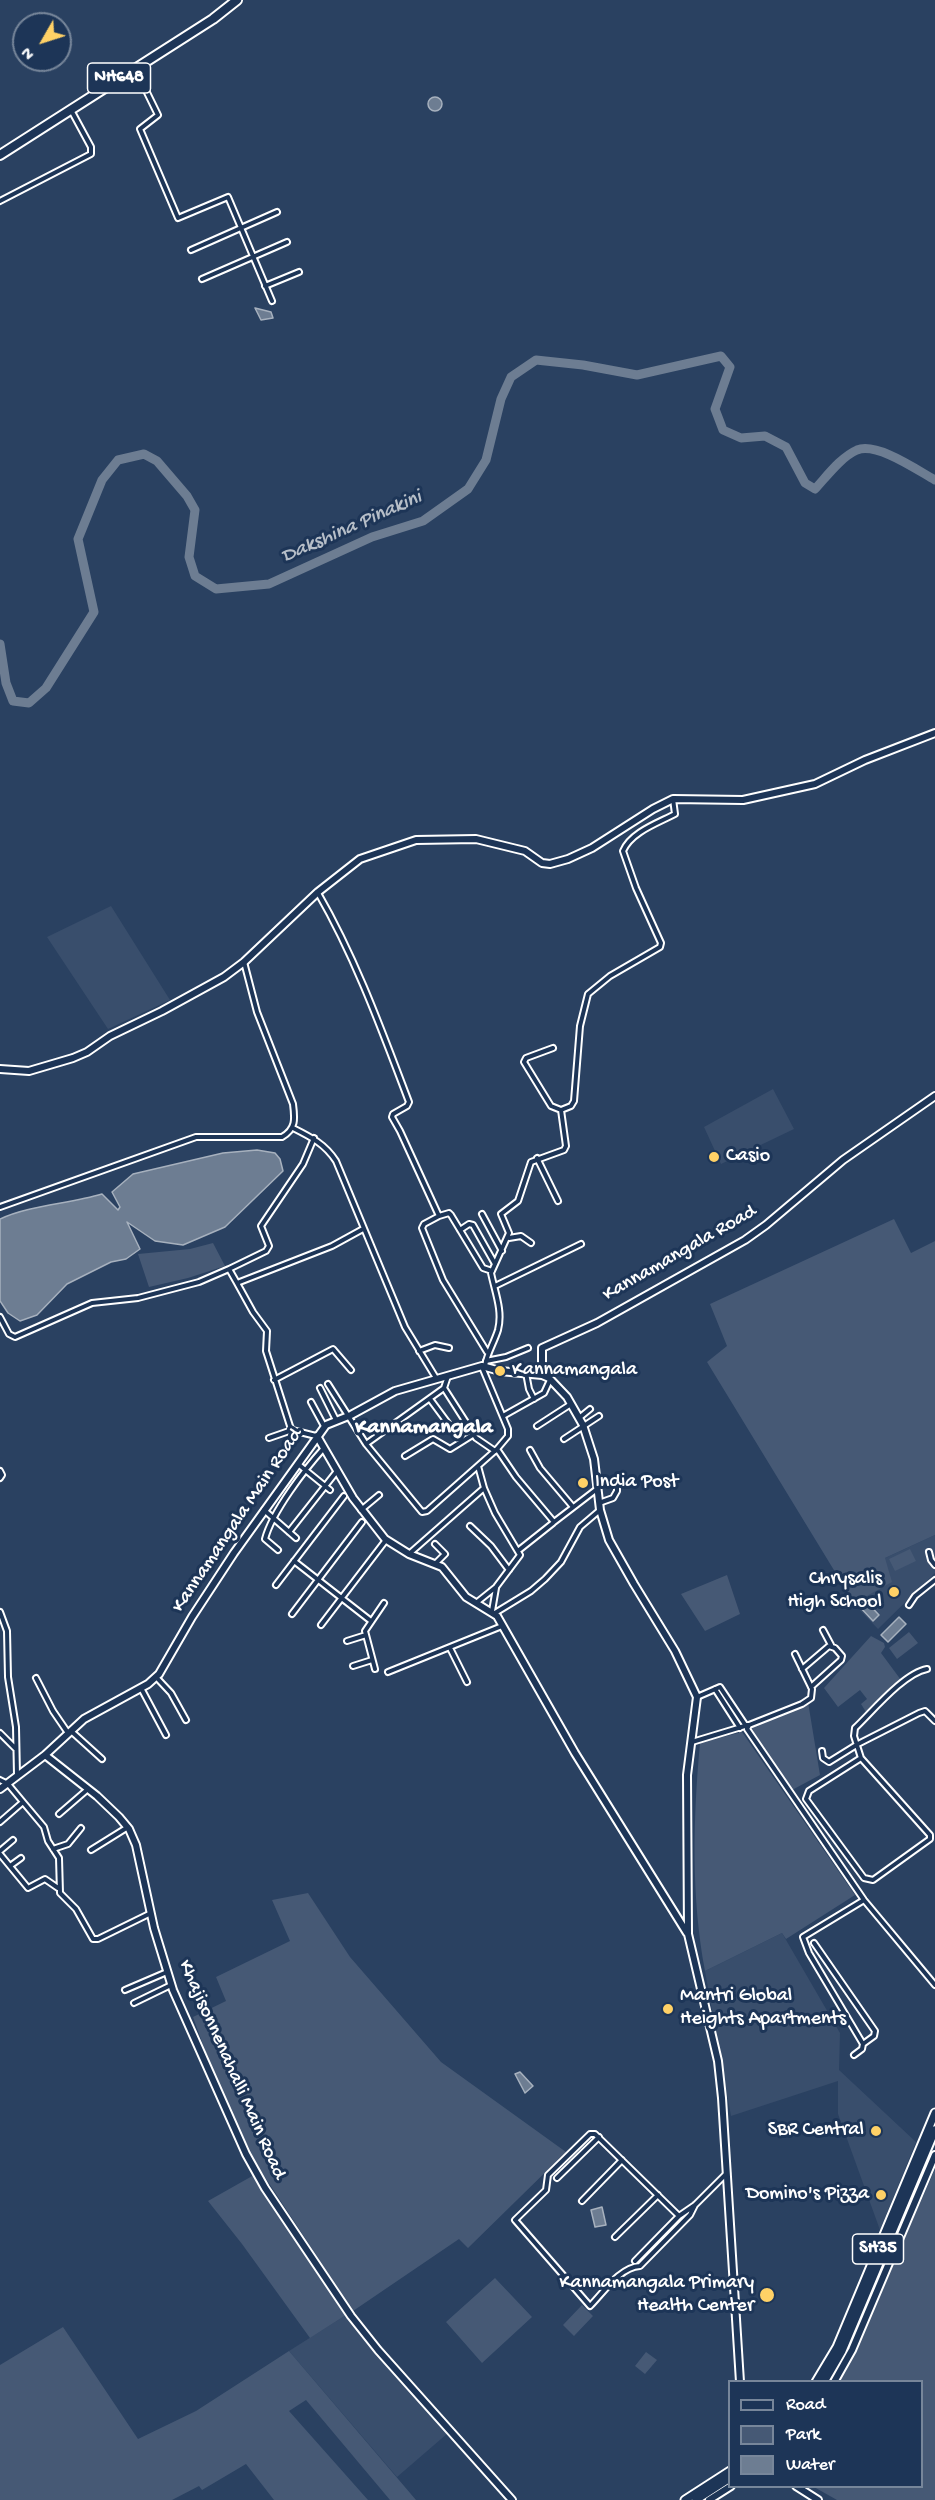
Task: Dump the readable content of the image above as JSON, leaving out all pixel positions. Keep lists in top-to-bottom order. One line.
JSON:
{"streets":{"highway":["NH648"],"main road":["SH35"],"street":["Kannamangala Road","Kannamangala Main Road","Khajisonnenahalli Main Road"]},"crossings":[["Kannamangala Road","Kannamangala Main Road"],["Kannamangala Main Road","Khajisonnenahalli Main Road"]],"districts":["Kannamangala"],"water":["Dakshina Pinakini"],"places":["Casio","Kannamangala","India Post","Chrysalis High School","Mantri Global Heights Apartments","SBR Central","Domino's Pizza","Kannamangala Primary Health Center"],"legend":["Road","Park","Water"],"north":"bottom left"}
